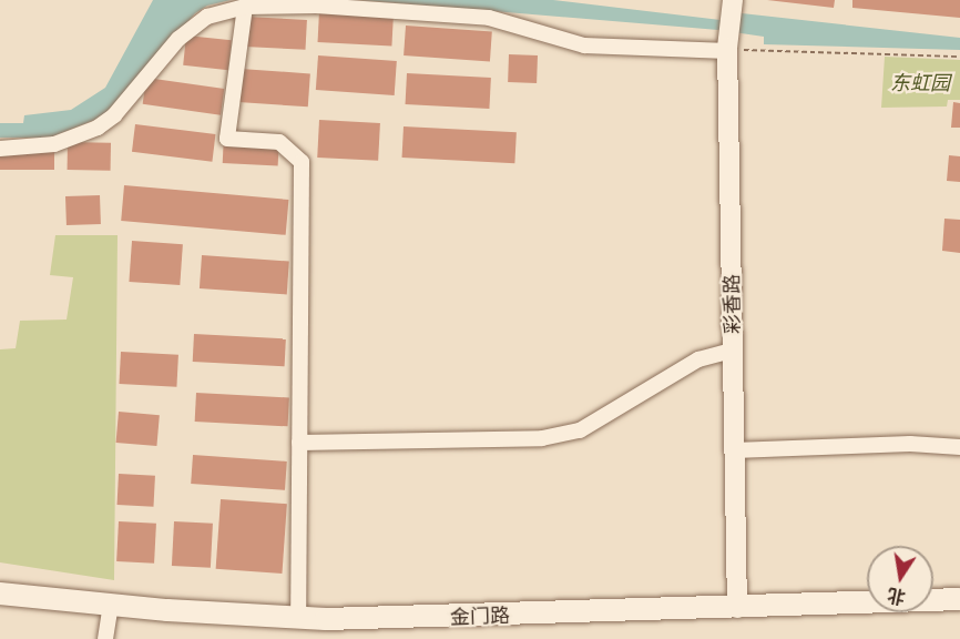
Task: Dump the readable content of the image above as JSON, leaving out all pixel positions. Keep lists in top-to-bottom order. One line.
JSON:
{"streets":{"main road":["金门路"],"street":["彩香路"]},"crossings":[["彩香路","金门路"]],"parks":["东虹园"],"north":"bottom"}
